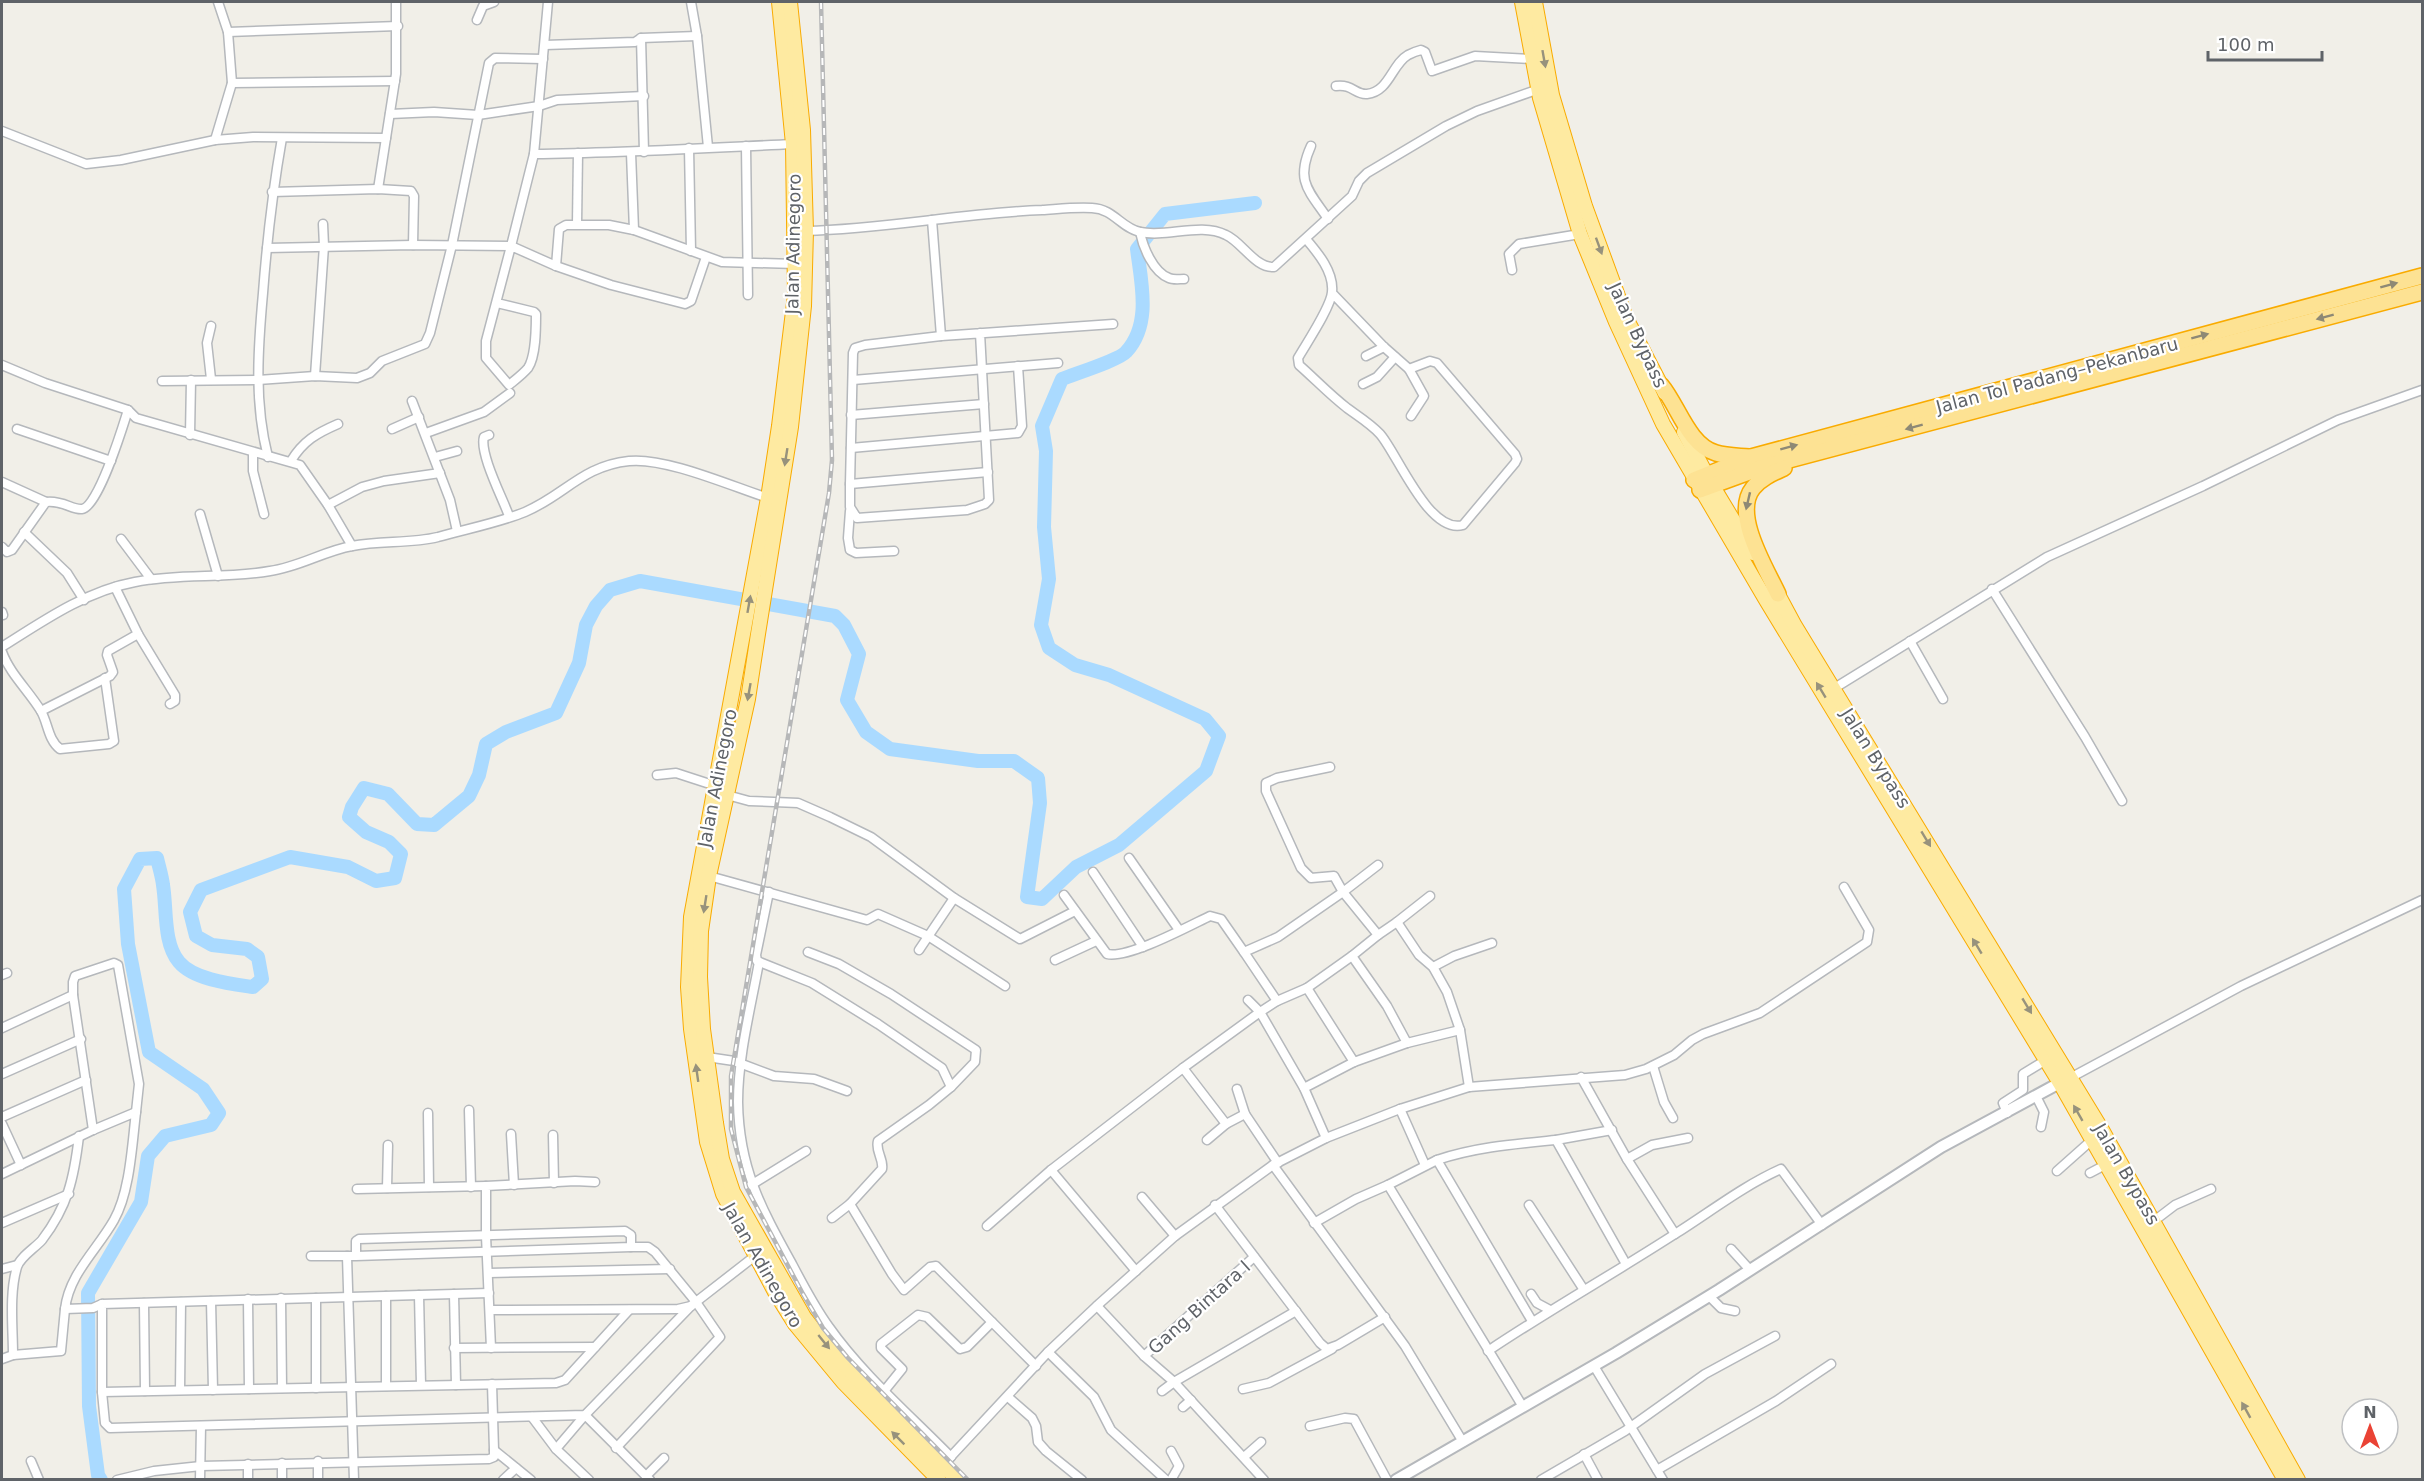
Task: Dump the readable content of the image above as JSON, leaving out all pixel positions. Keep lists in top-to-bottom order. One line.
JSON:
{"streets":{"highway":["Jalan Adinegoro","Jalan Bypass","Jalan Tol Padang–Pekanbaru"],"street":["Gang Bintara I"]},"crossings":[["Jalan Bypass","Jalan Tol Padang–Pekanbaru"]],"scale_bar":"100 m","north":"top"}
